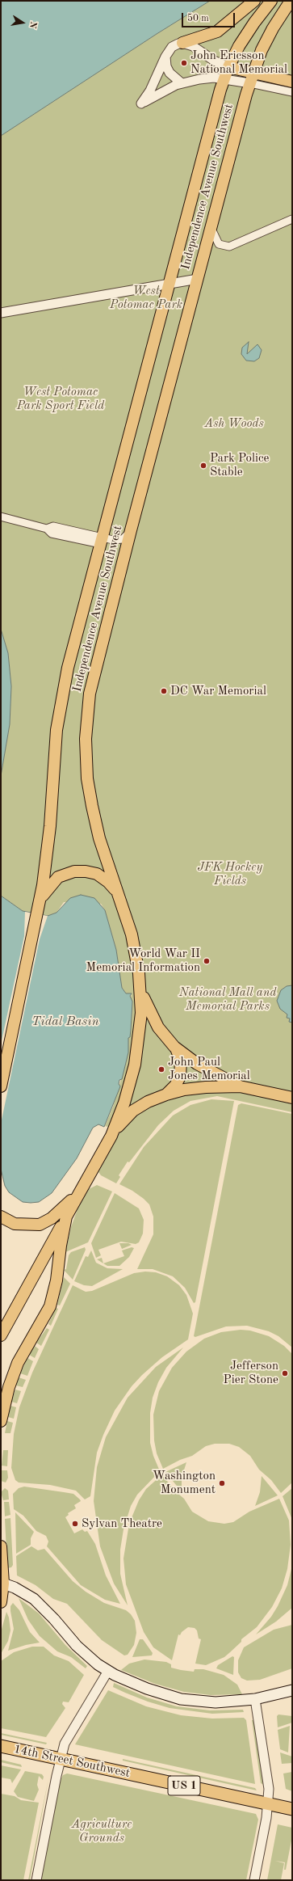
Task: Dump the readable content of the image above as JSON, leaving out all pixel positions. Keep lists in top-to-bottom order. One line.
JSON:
{"streets":{"highway":["14th Street Southwest","US 1"],"main road":["Independence Avenue Southwest"]},"crossings":[["14th Street Southwest","US 1"]],"water":["Tidal Basin"],"parks":["West Potomac Park","West Potomac Park Sport Field","Ash Woods","JFK Hockey Fields","National Mall and Memorial Parks","Agriculture Grounds"],"places":["John Ericsson National Memorial","Park Police Stable","DC War Memorial","World War II Memorial Information","John Paul Jones Memorial","Jefferson Pier Stone","Washington Monument","Sylvan Theatre"],"scale_bar":"50 m","north":"right"}
